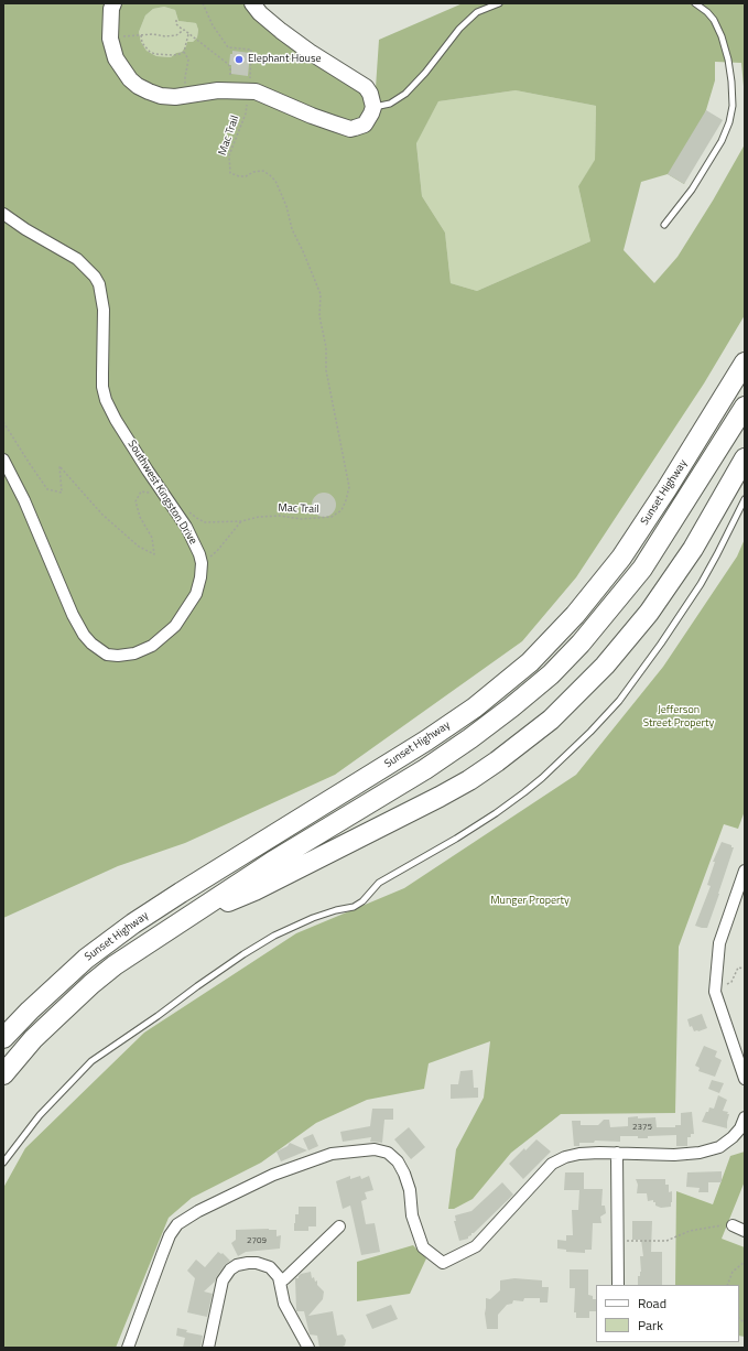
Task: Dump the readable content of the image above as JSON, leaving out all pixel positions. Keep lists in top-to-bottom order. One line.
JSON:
{"streets":{"highway":["Sunset Highway"],"street":["Southwest Kingston Drive"],"path":["Mac Trail"]},"parks":["Jefferson Street Property","Munger Property"],"places":["Elephant House"],"house_numbers":["2375","2709"],"legend":["Road","Park"]}
